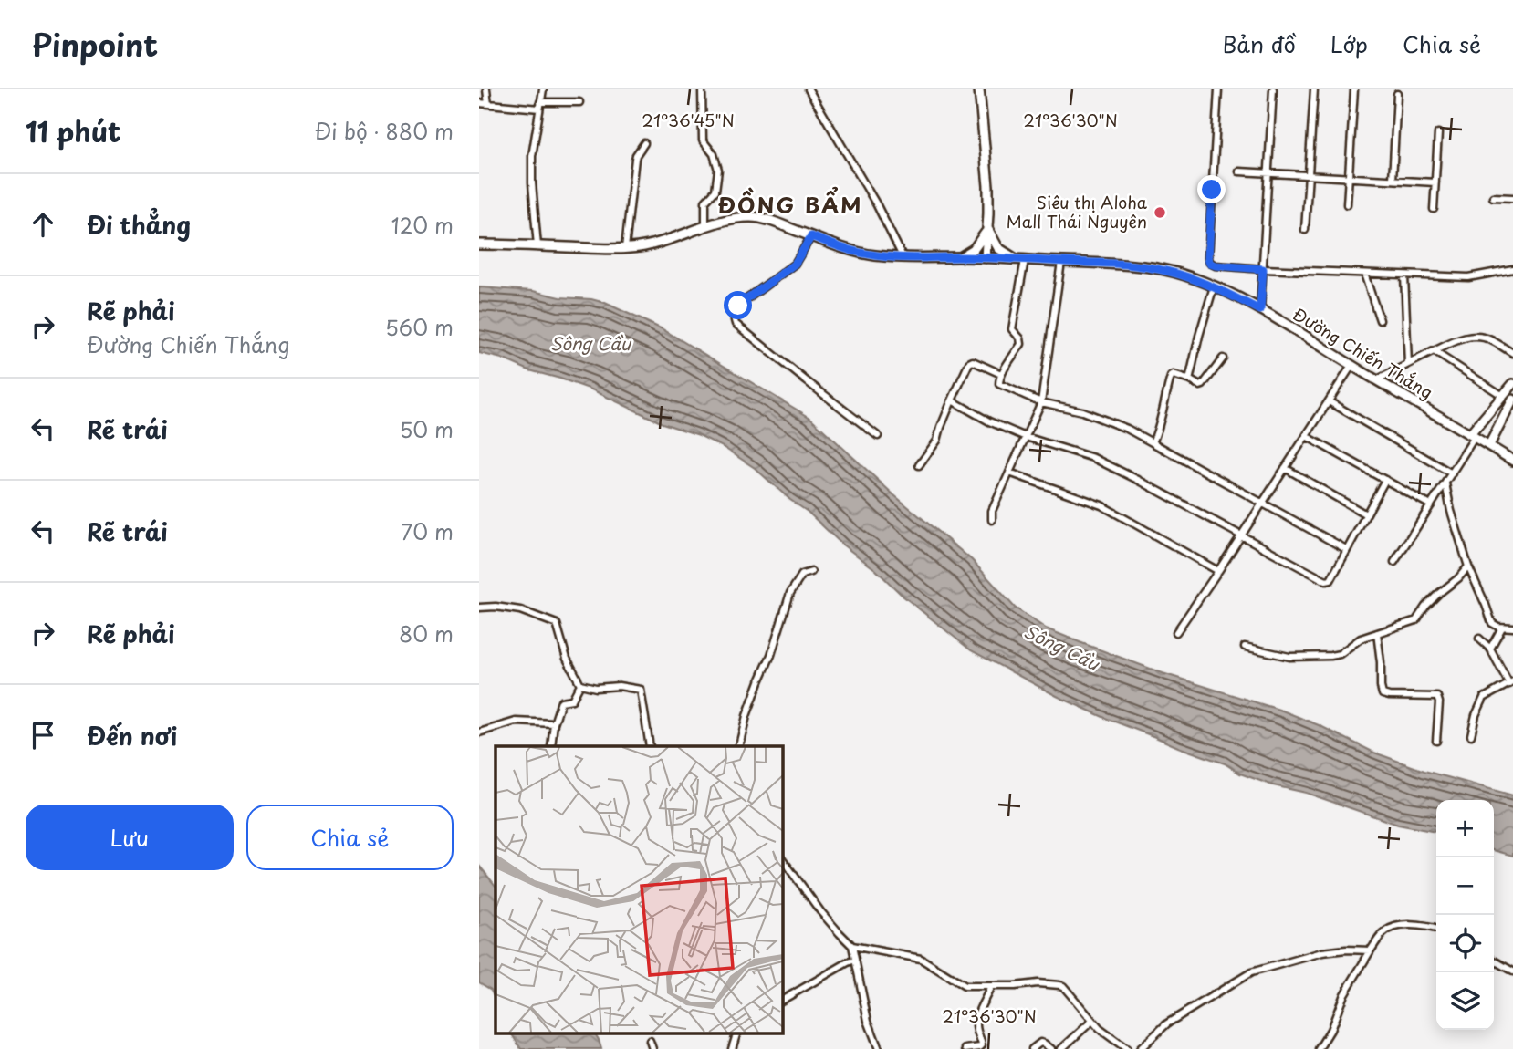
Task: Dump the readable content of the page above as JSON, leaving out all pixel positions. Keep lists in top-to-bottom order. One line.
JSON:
{"streets":{"main road":["Đường Chiến Thắng"]},"districts":["ĐỒNG BẨM"],"water":["Sông Cầu"],"places":["Siêu thị Aloha Mall Thái Nguyên"],"page":{"header":"Pinpoint","nav":["Bản đồ","Lớp","Chia sẻ"],"heading":["11 phút","Đi bộ · 880 m"],"list":[["Đi thẳng","120 m"],["Rẽ phải","Đường Chiến Thắng","560 m"],["Rẽ trái","50 m"],["Rẽ trái","70 m"],["Rẽ phải","80 m"],"Đến nơi"],"buttons":["Lưu","Chia sẻ"],"map_buttons":["+","−"]},"coordinates":["21°36'45\"N","21°36'30\"N"]}
